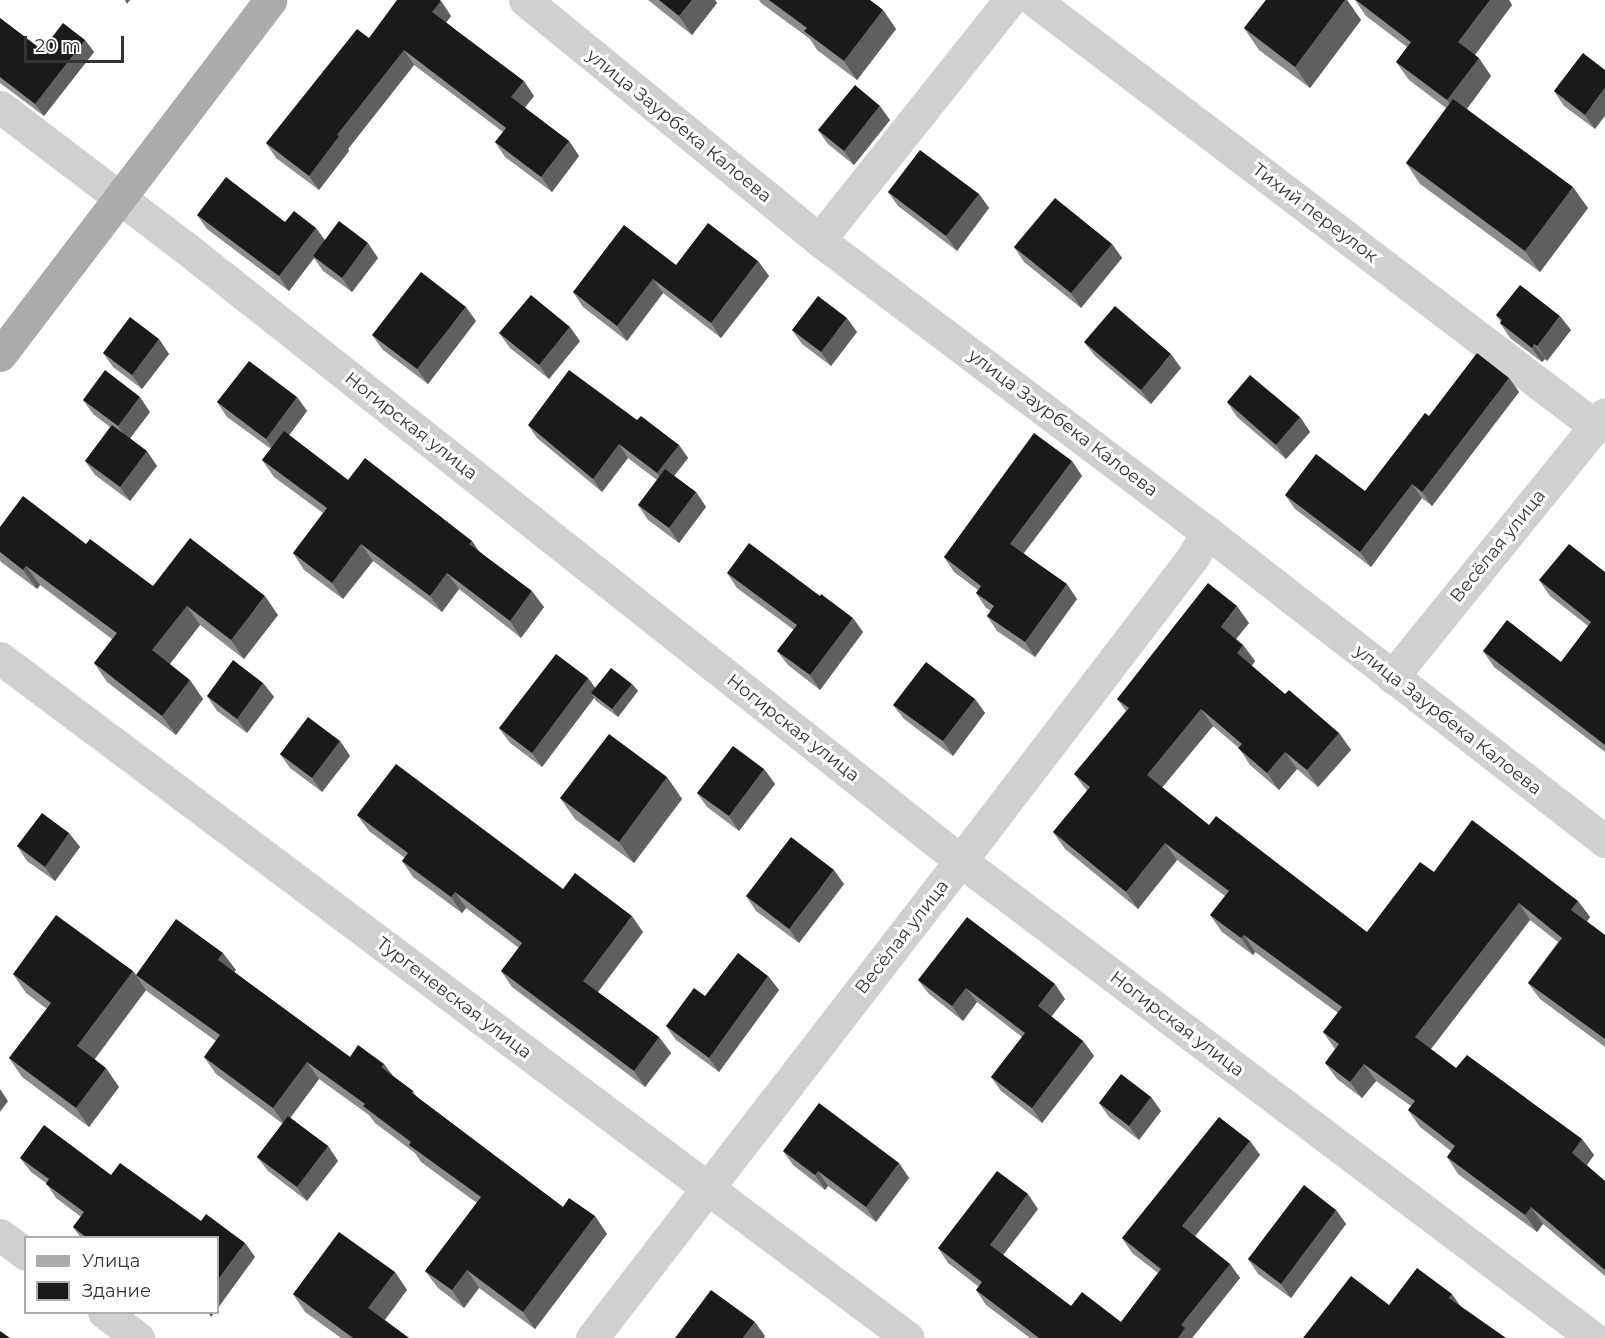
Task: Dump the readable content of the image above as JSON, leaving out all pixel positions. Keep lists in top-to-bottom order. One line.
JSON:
{"streets":{"street":["улица Заурбека Калоева","Тихий переулок","Ногирская улица","Весёлая улица","Тургеневская улица"]},"crossings":[["улица Заурбека Калоева","Весёлая улица"],["Тихий переулок","Весёлая улица"],["Ногирская улица","Весёлая улица"],["Весёлая улица","Тургеневская улица"]],"legend":["Улица","Здание"],"scale_bar":"20 m"}
